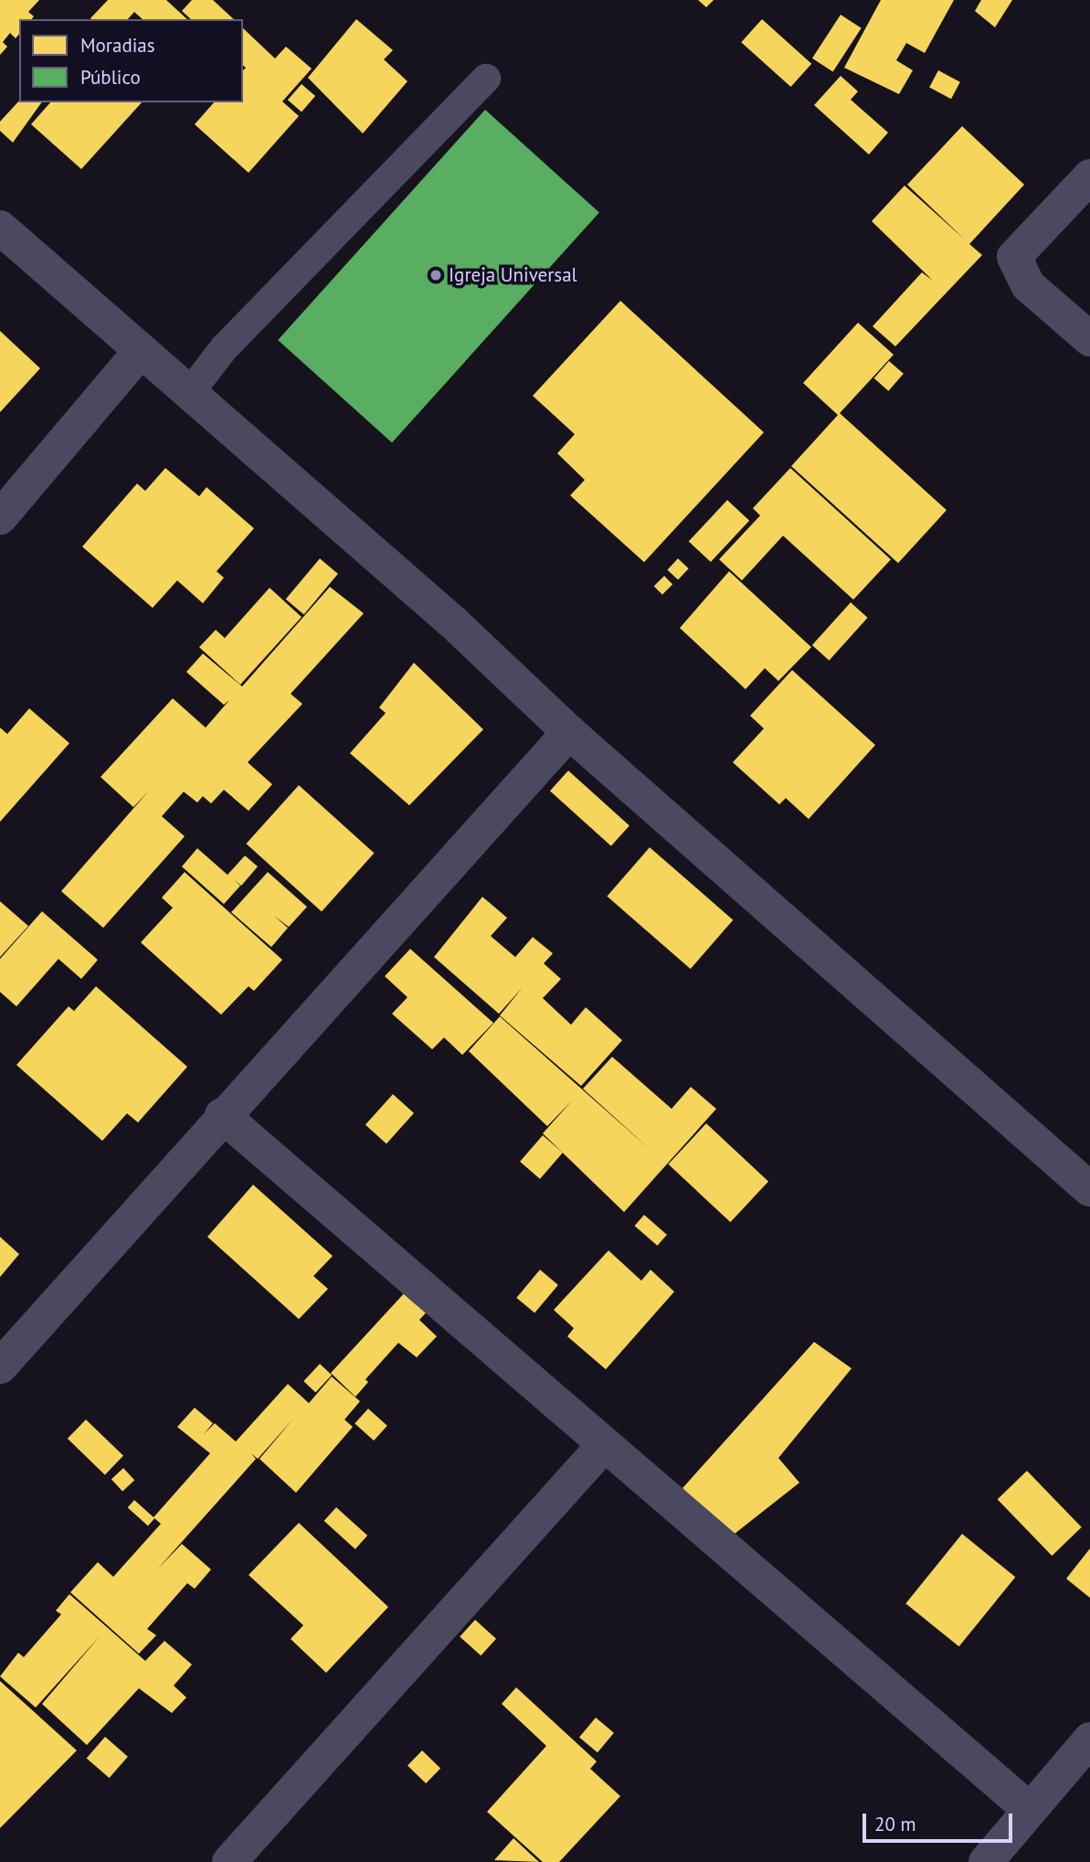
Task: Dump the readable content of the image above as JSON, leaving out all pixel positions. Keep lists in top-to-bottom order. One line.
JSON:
{"places":["Igreja Universal"],"legend":["Moradias","Público"],"scale_bar":"20 m"}
